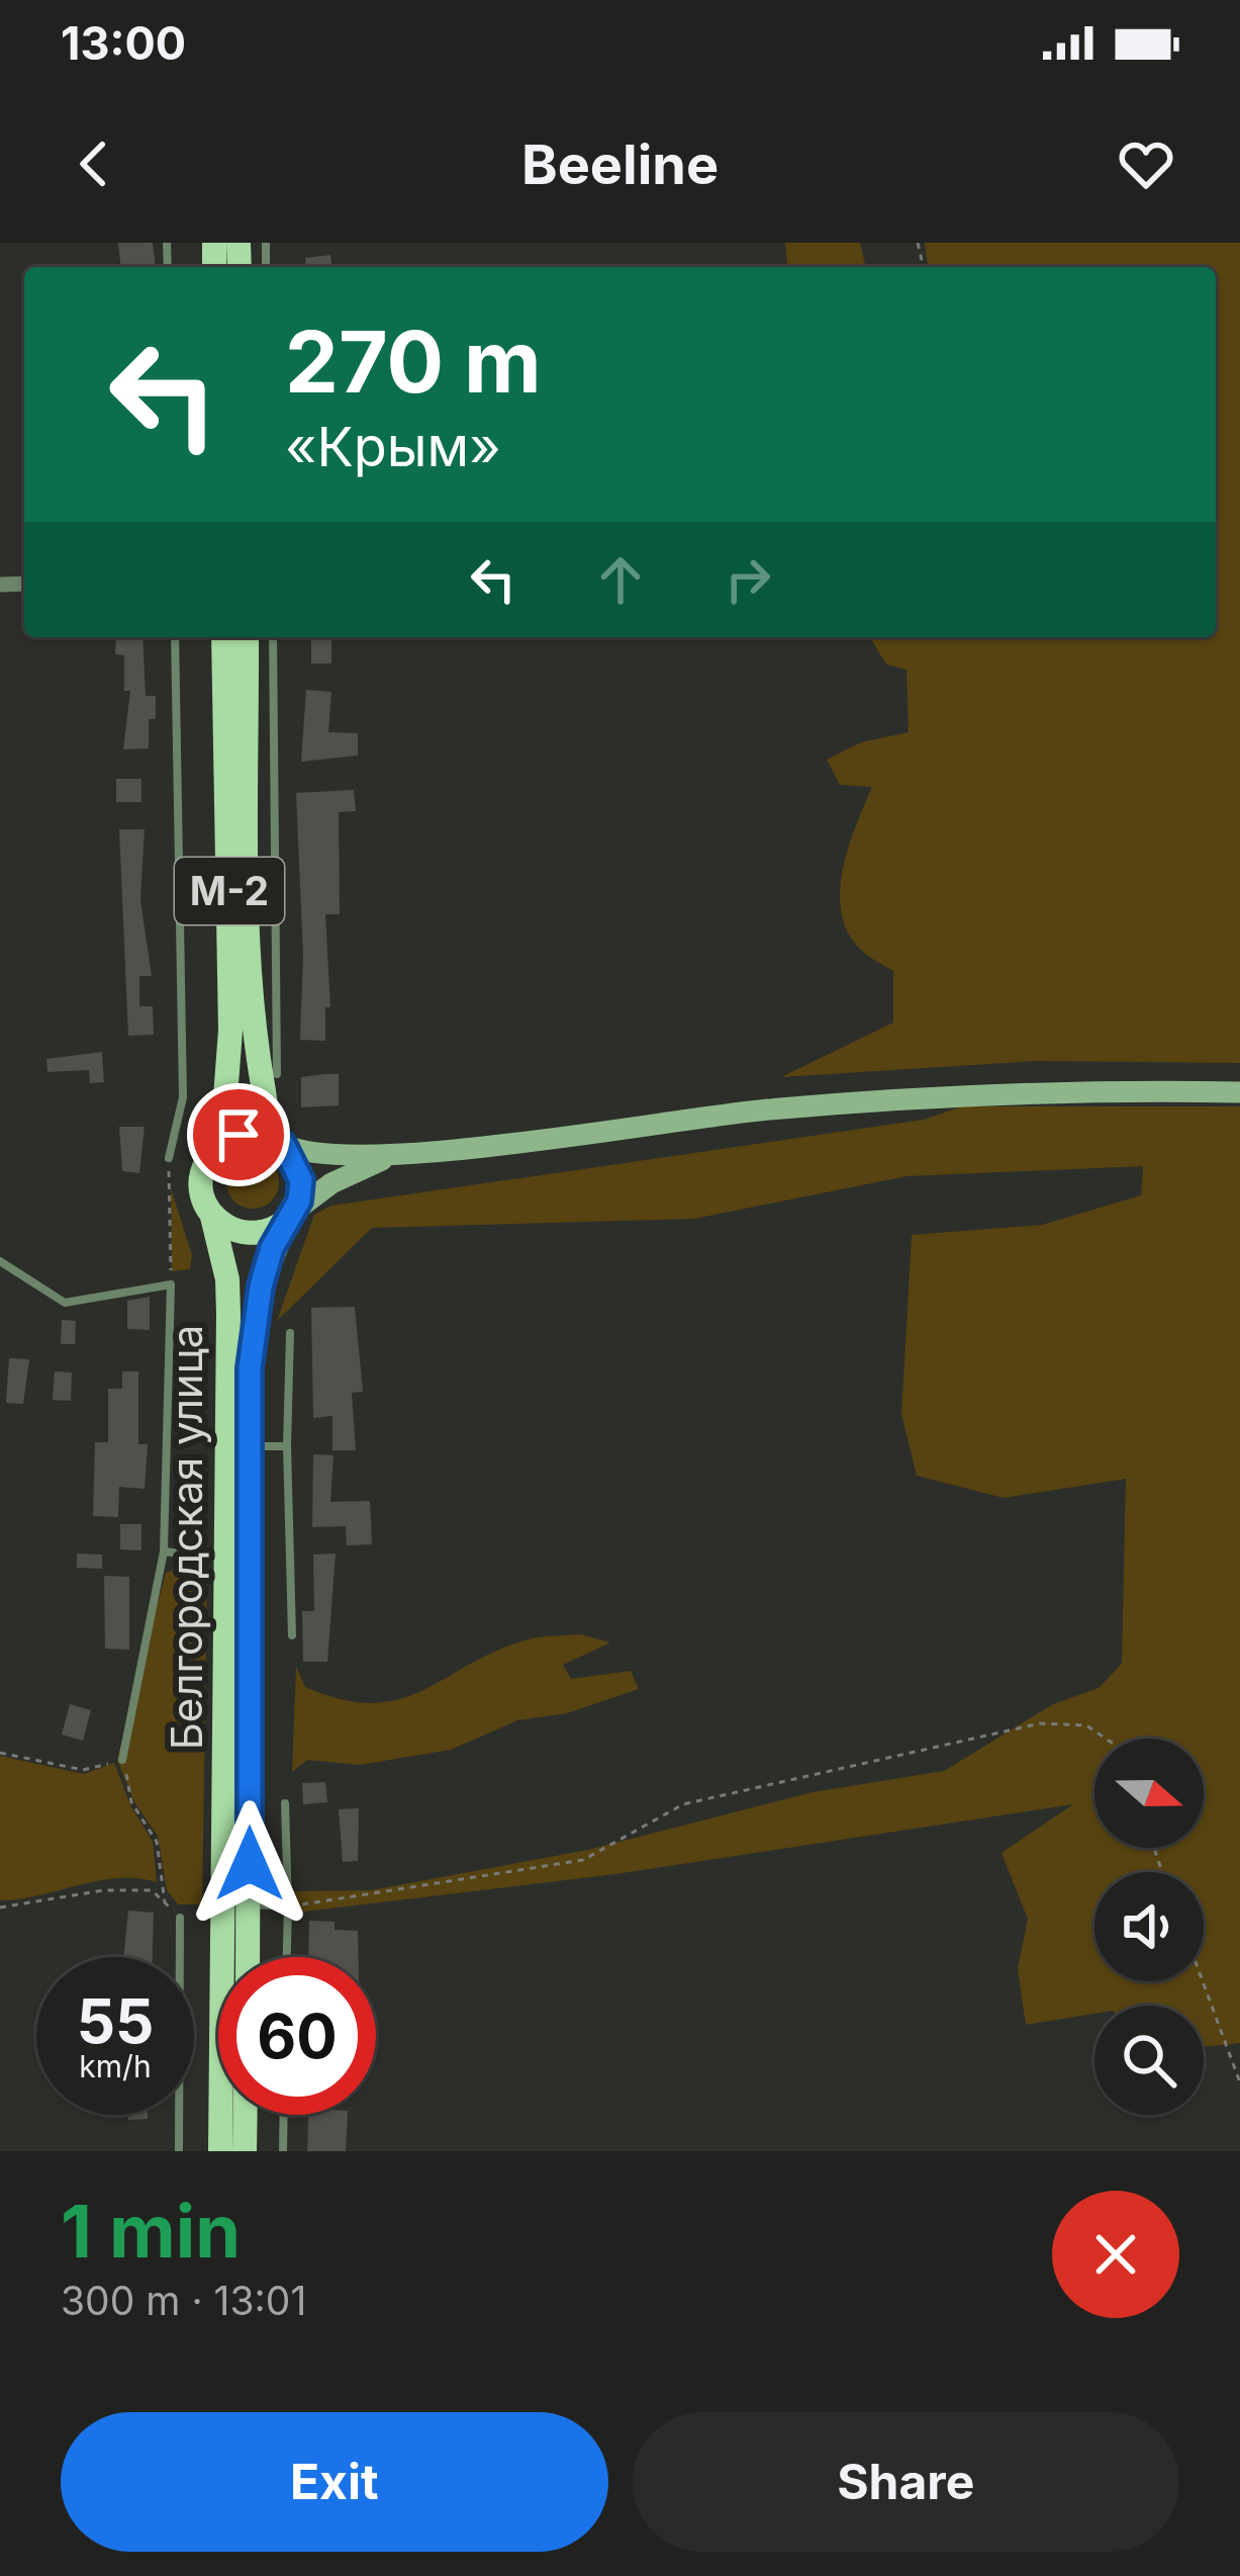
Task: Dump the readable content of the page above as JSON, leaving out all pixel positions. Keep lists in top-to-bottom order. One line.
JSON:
{"streets":{"main road":["М-2","Белгородская улица"]},"crossings":[["М-2","Белгородская улица"]],"north":"right","page":{"status":"13:00","header":"Beeline","turn":["270 m","«Крым»"],"speed":"55 km/h","limit":"60","heading":["1 min","300 m · 13:01"],"buttons":["Exit","Share"]}}
